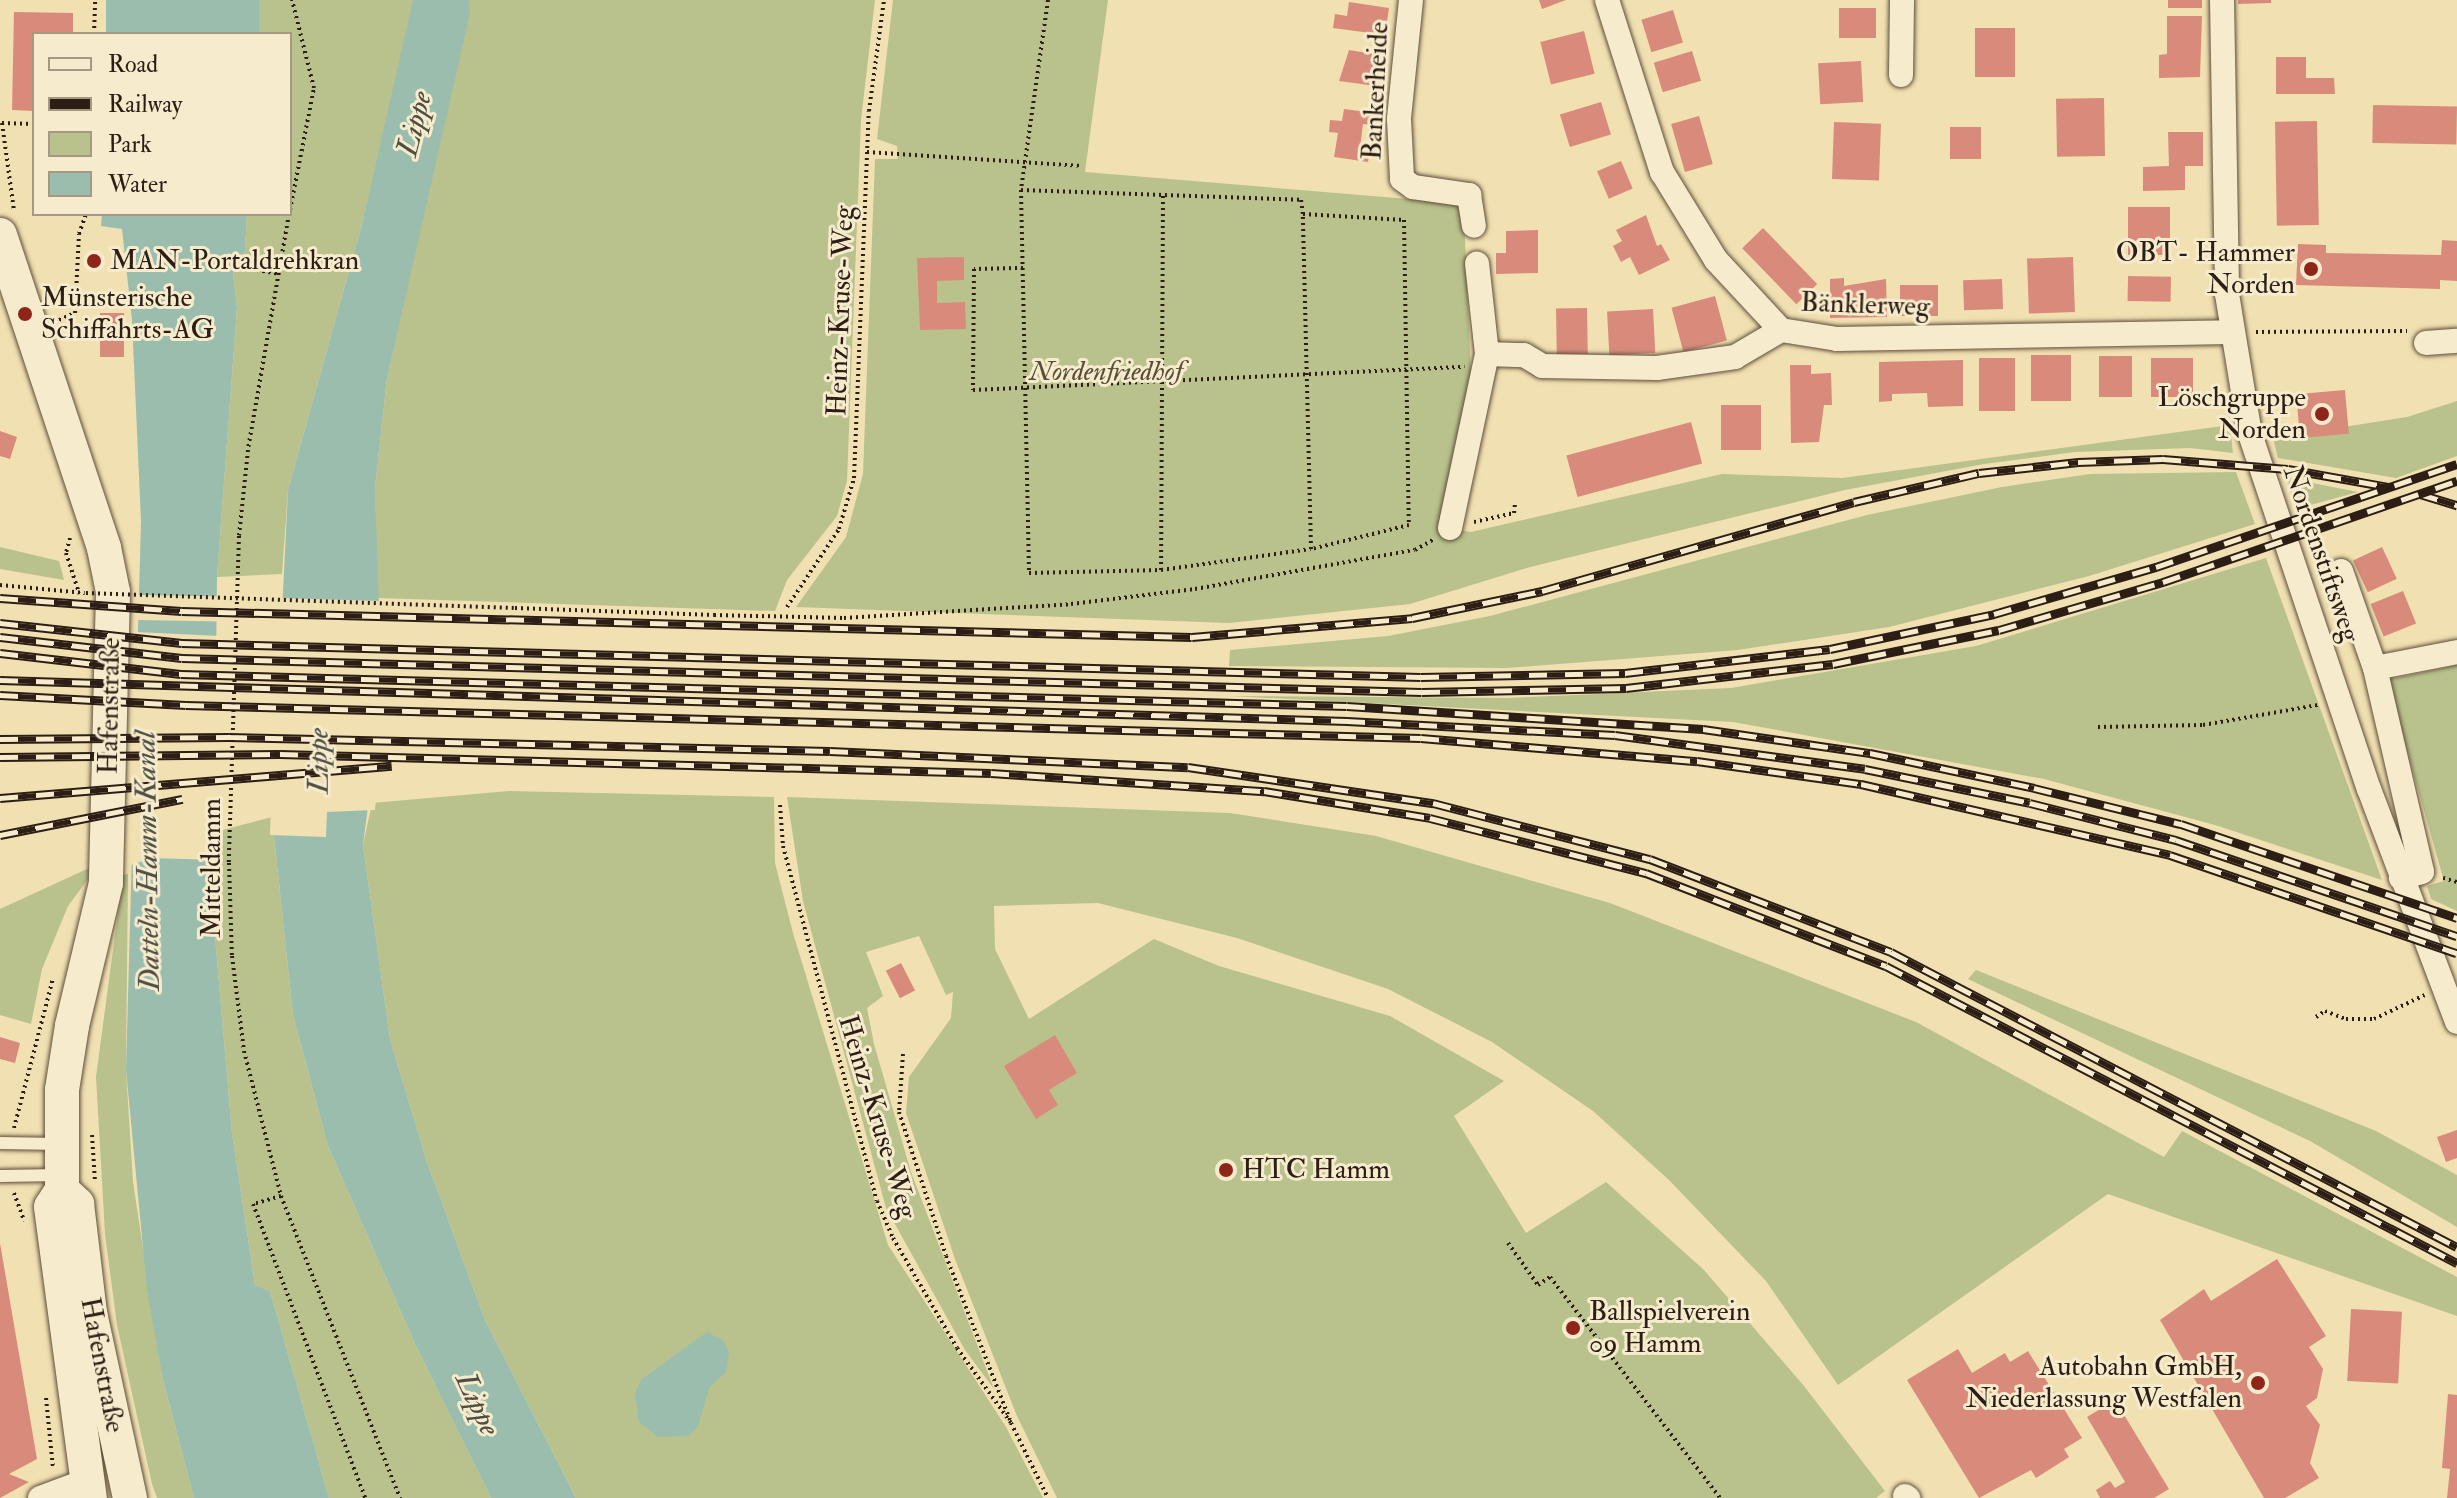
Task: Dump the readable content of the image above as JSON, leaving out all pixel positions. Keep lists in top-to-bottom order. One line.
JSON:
{"streets":{"main road":["Hafenstraße"],"street":["Bankerheide","Bänklerweg","Nordenstiftsweg"],"path":["Heinz-Kruse-Weg","Mitteldamm"]},"crossings":[["Bänklerweg","Nordenstiftsweg"]],"water":["Lippe","Datteln-Hamm-Kanal"],"parks":["Nordenfriedhof"],"places":["MAN-Portaldrehkran","OBT- Hammer Norden","Münsterische Schiffahrts-AG","Löschgruppe Norden","HTC Hamm","Ballspielverein 09 Hamm","Autobahn GmbH, Niederlassung Westfalen"],"legend":["Road","Railway","Park","Water"]}
